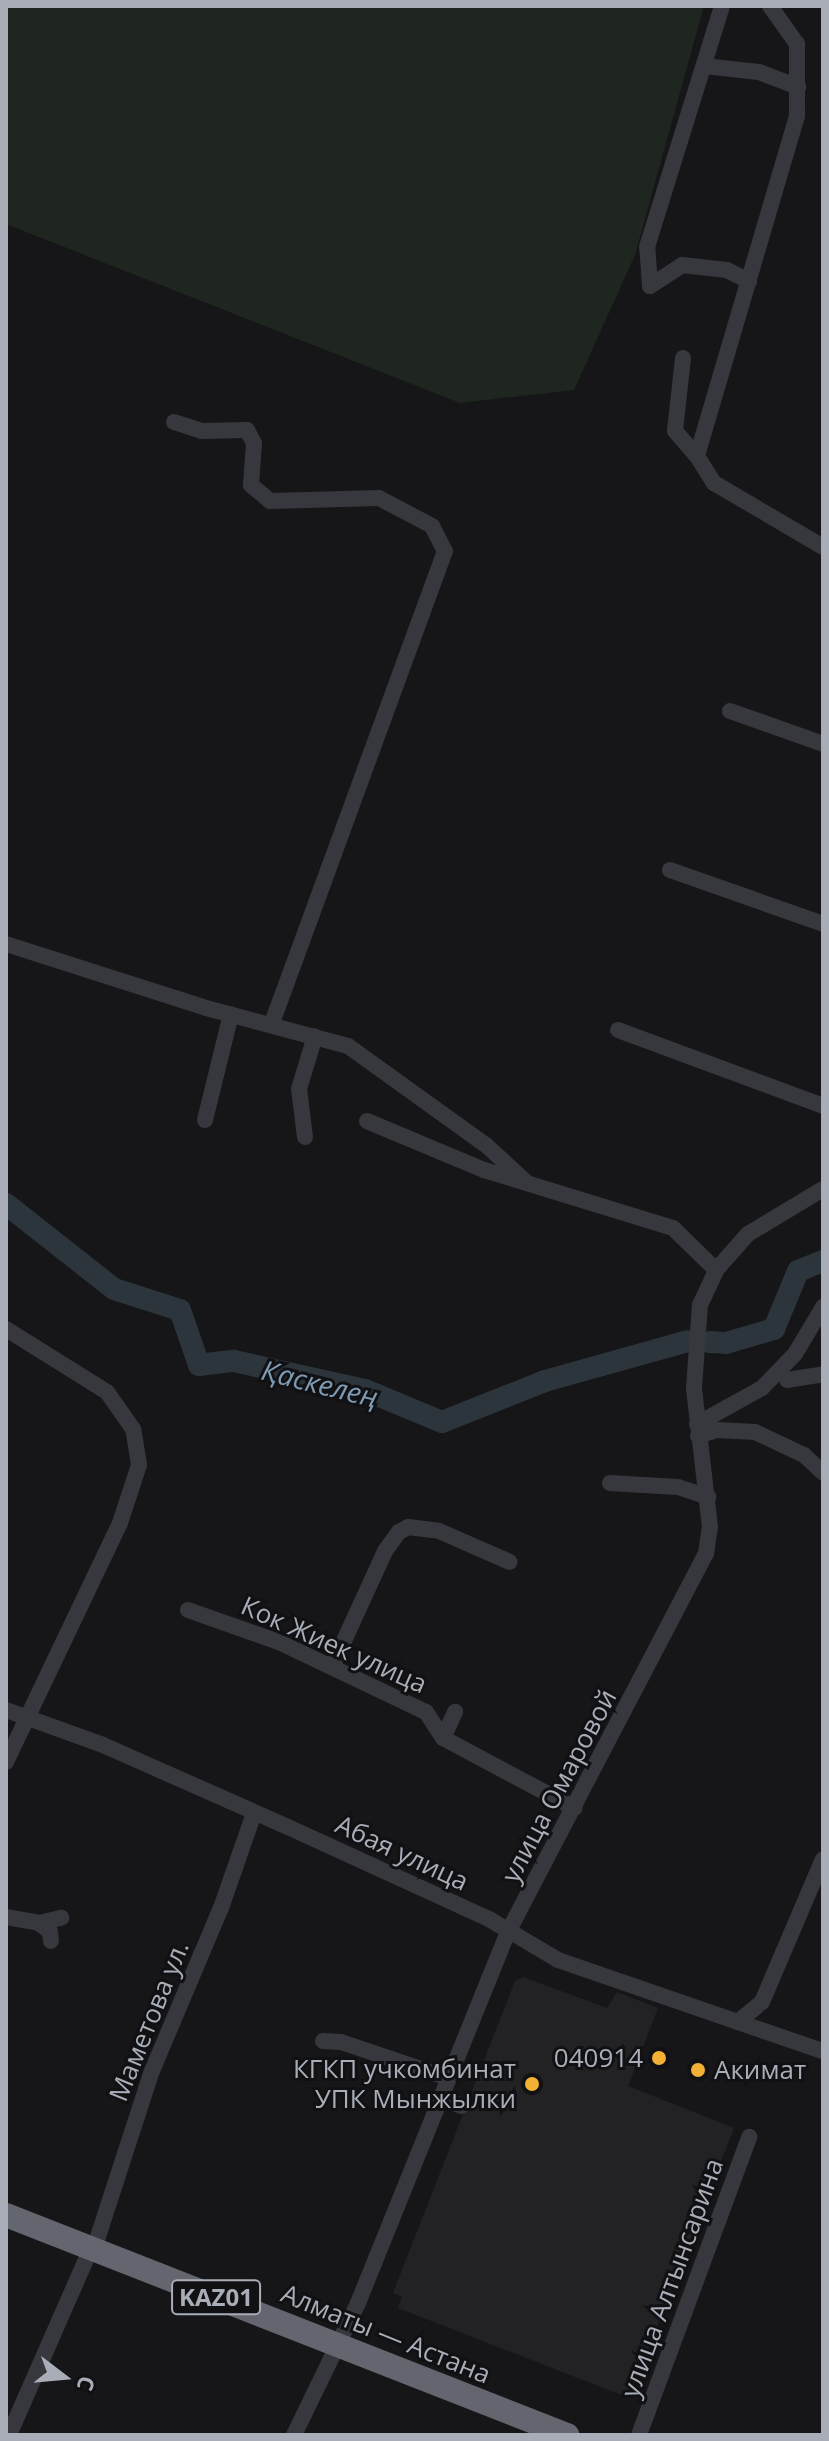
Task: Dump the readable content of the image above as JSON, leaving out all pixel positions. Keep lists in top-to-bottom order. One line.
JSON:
{"streets":{"highway":["KАZ01","Алматы — Астана"],"street":["Кок Жиек улица","улица Омаровой","Абая улица","Маметова ул.","улица Алтынсарина"]},"crossings":[["Кок Жиек улица","улица Омаровой"],["улица Омаровой","Абая улица"],["улица Омаровой","Алматы — Астана"],["Абая улица","Маметова ул."],["Маметова ул.","Алматы — Астана"]],"water":["Қаскелең"],"places":["040914","Акимат","КГКП учкомбинат УПК Мынжылки"],"north":"right"}
